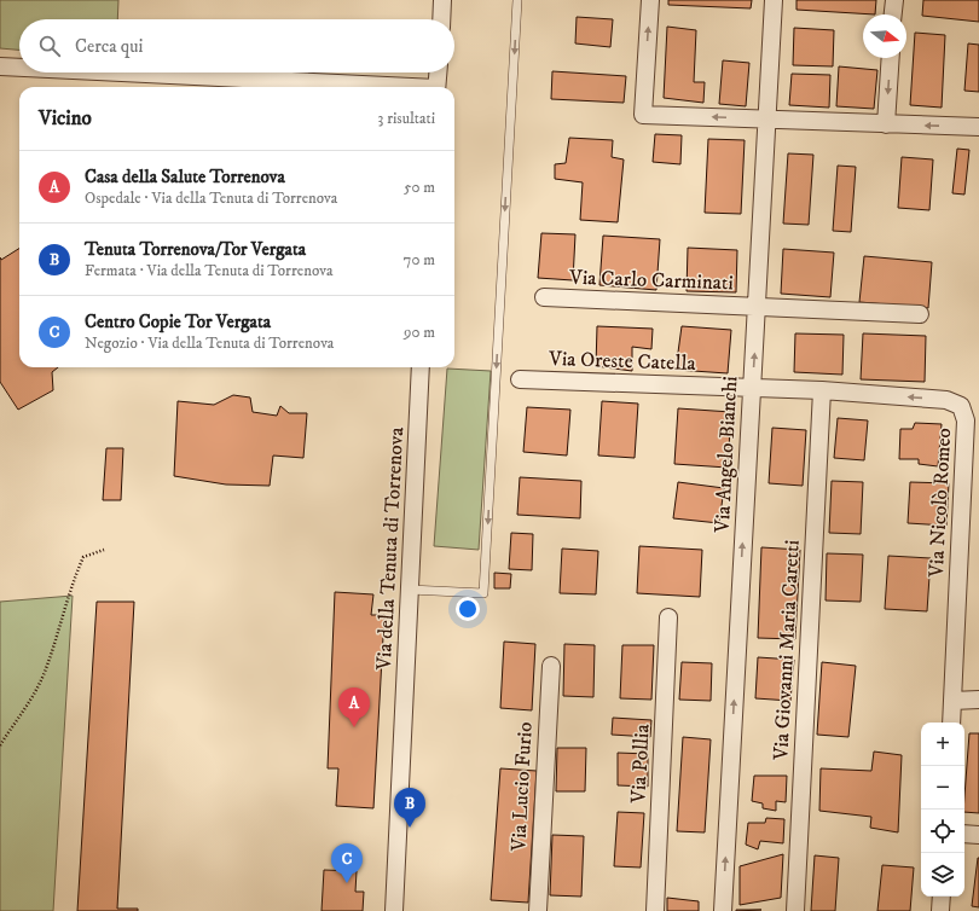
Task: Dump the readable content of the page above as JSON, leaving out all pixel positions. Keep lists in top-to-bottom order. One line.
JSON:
{"streets":{"street":["Via Carlo Carminati","Via Oreste Catella","Via Angelo Bianchi","Via Nicolò Romeo","Via della Tenuta di Torrenova","Via Giovanni Maria Caretti","Via Pollia","Via Lucio Furio"]},"crossings":[["Via Carlo Carminati","Via Angelo Bianchi"],["Via Oreste Catella","Via Angelo Bianchi"],["Via Oreste Catella","Via Nicolò Romeo"],["Via Angelo Bianchi","Via Nicolò Romeo"],["Via Nicolò Romeo","Via Giovanni Maria Caretti"]],"one_way":["Via Angelo Bianchi"],"north":"right","page":{"search":"Cerca qui","heading":["Vicino","3 risultati"],"list":[{"mark":"A","name":"Casa della Salute Torrenova","note":"Ospedale · Via della Tenuta di Torrenova","value":"50 m"},{"mark":"B","name":"Tenuta Torrenova/Tor Vergata","note":"Fermata · Via della Tenuta di Torrenova","value":"70 m"},{"mark":"C","name":"Centro Copie Tor Vergata","note":"Negozio · Via della Tenuta di Torrenova","value":"90 m"}],"pins":["A","B","C"],"map_buttons":["+","−"]}}
